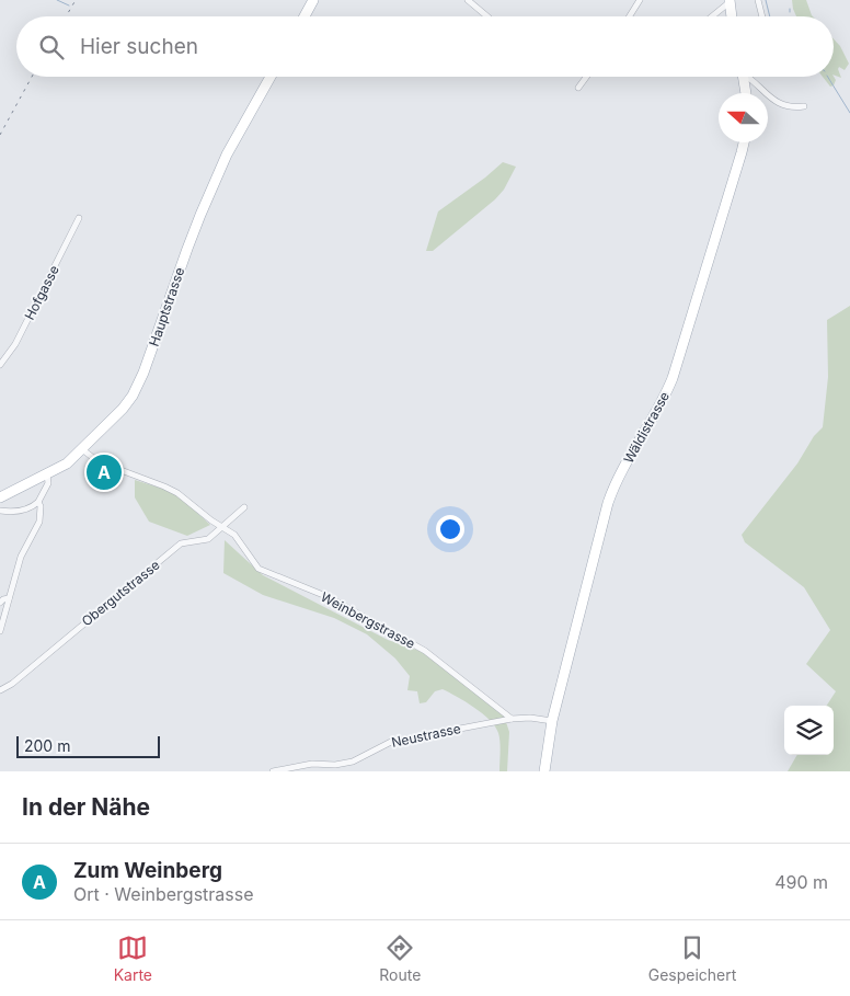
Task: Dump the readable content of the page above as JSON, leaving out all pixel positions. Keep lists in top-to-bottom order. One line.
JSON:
{"streets":{"main road":["Hauptstrasse","Wäldistrasse"],"street":["Hofgasse","Obergutstrasse","Weinbergstrasse","Neustrasse"]},"crossings":[["Hauptstrasse","Weinbergstrasse"],["Wäldistrasse","Neustrasse"],["Obergutstrasse","Weinbergstrasse"],["Weinbergstrasse","Neustrasse"]],"scale_bar":"200 m","north":"left","page":{"search":"Hier suchen","pins":"A","scale":"200 m","heading":"In der Nähe","list":[{"mark":"A","name":"Zum Weinberg","note":"Ort · Weinbergstrasse","value":"490 m"}],"nav":["Karte","Route","Gespeichert"]}}
